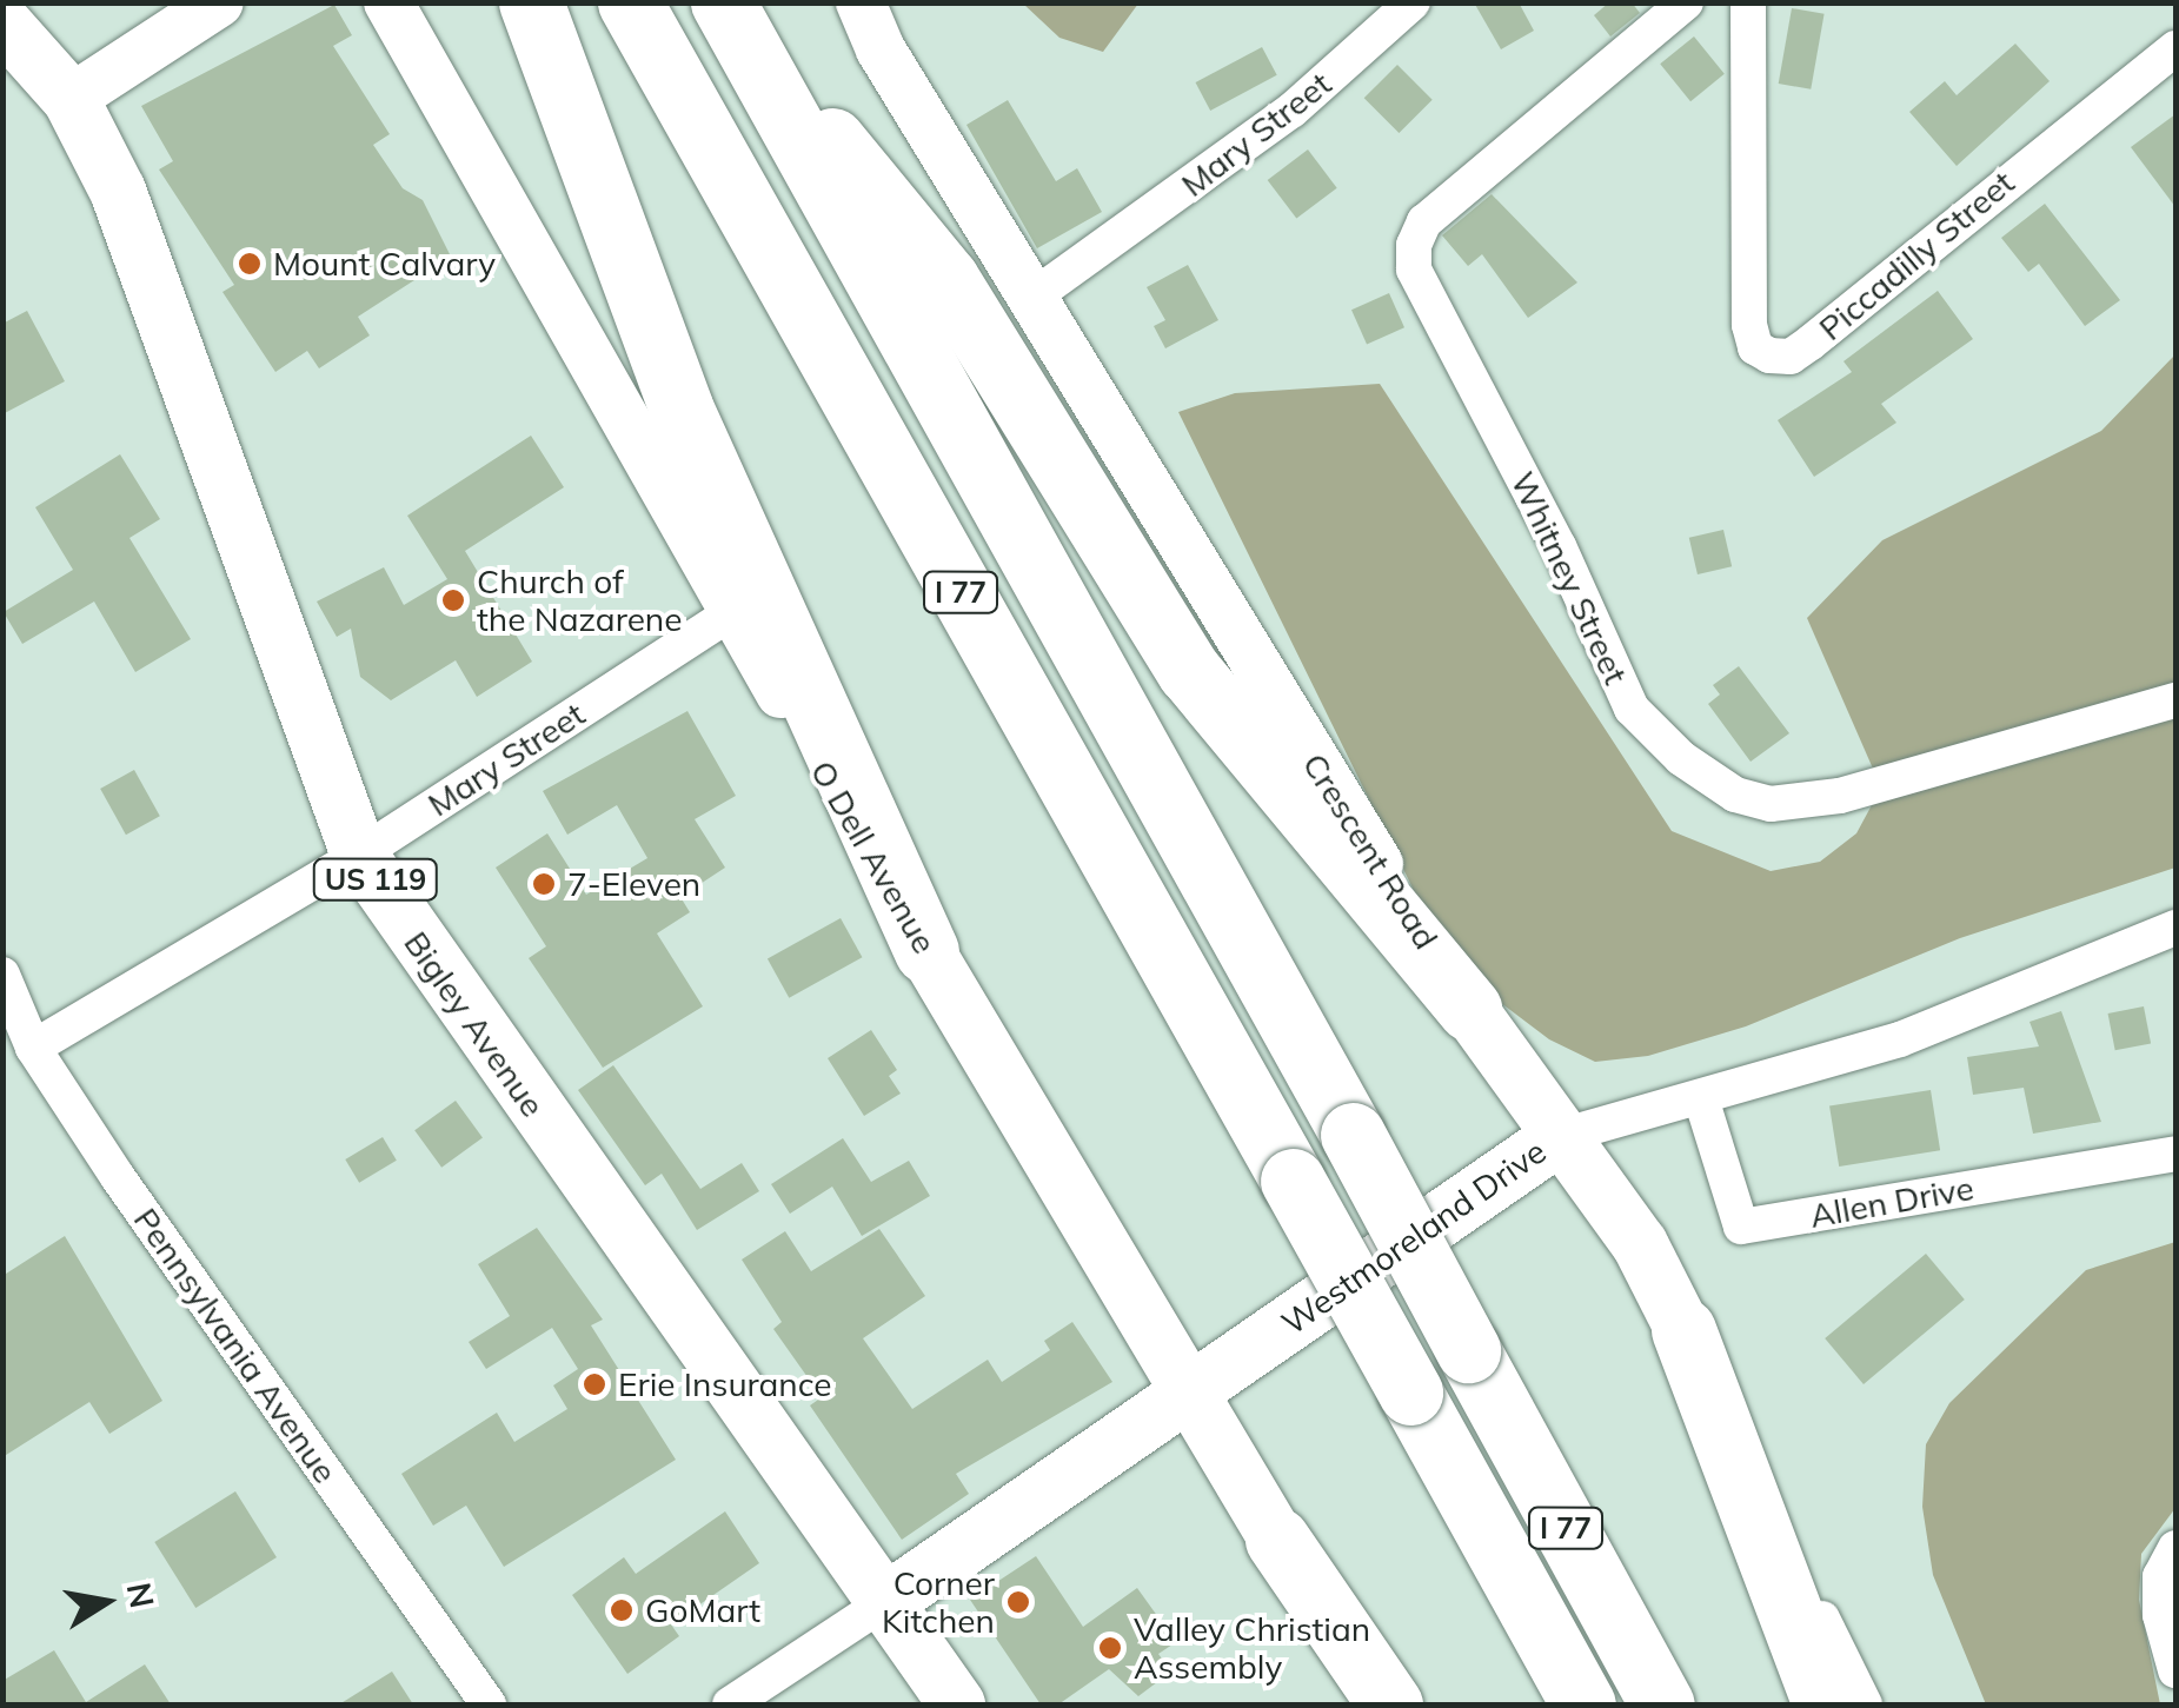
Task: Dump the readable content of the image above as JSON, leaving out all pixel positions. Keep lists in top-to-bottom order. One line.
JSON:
{"streets":{"highway":["I 77"],"main road":["Crescent Road","O Dell Avenue","US 119","Bigley Avenue","Westmoreland Drive"],"street":["Mary Street","Piccadilly Street","Whitney Street","Allen Drive","Pennsylvania Avenue"]},"crossings":[["Mary Street","Crescent Road"],["Mary Street","O Dell Avenue"],["Mary Street","Bigley Avenue"],["Mary Street","Pennsylvania Avenue"],["Crescent Road","Westmoreland Drive"],["O Dell Avenue","Westmoreland Drive"],["Bigley Avenue","Westmoreland Drive"],["Allen Drive","Westmoreland Drive"]],"places":["Mount Calvary","Church of the Nazarene","7-Eleven","Erie Insurance","Corner Kitchen","GoMart","Valley Christian Assembly"],"north":"right"}
